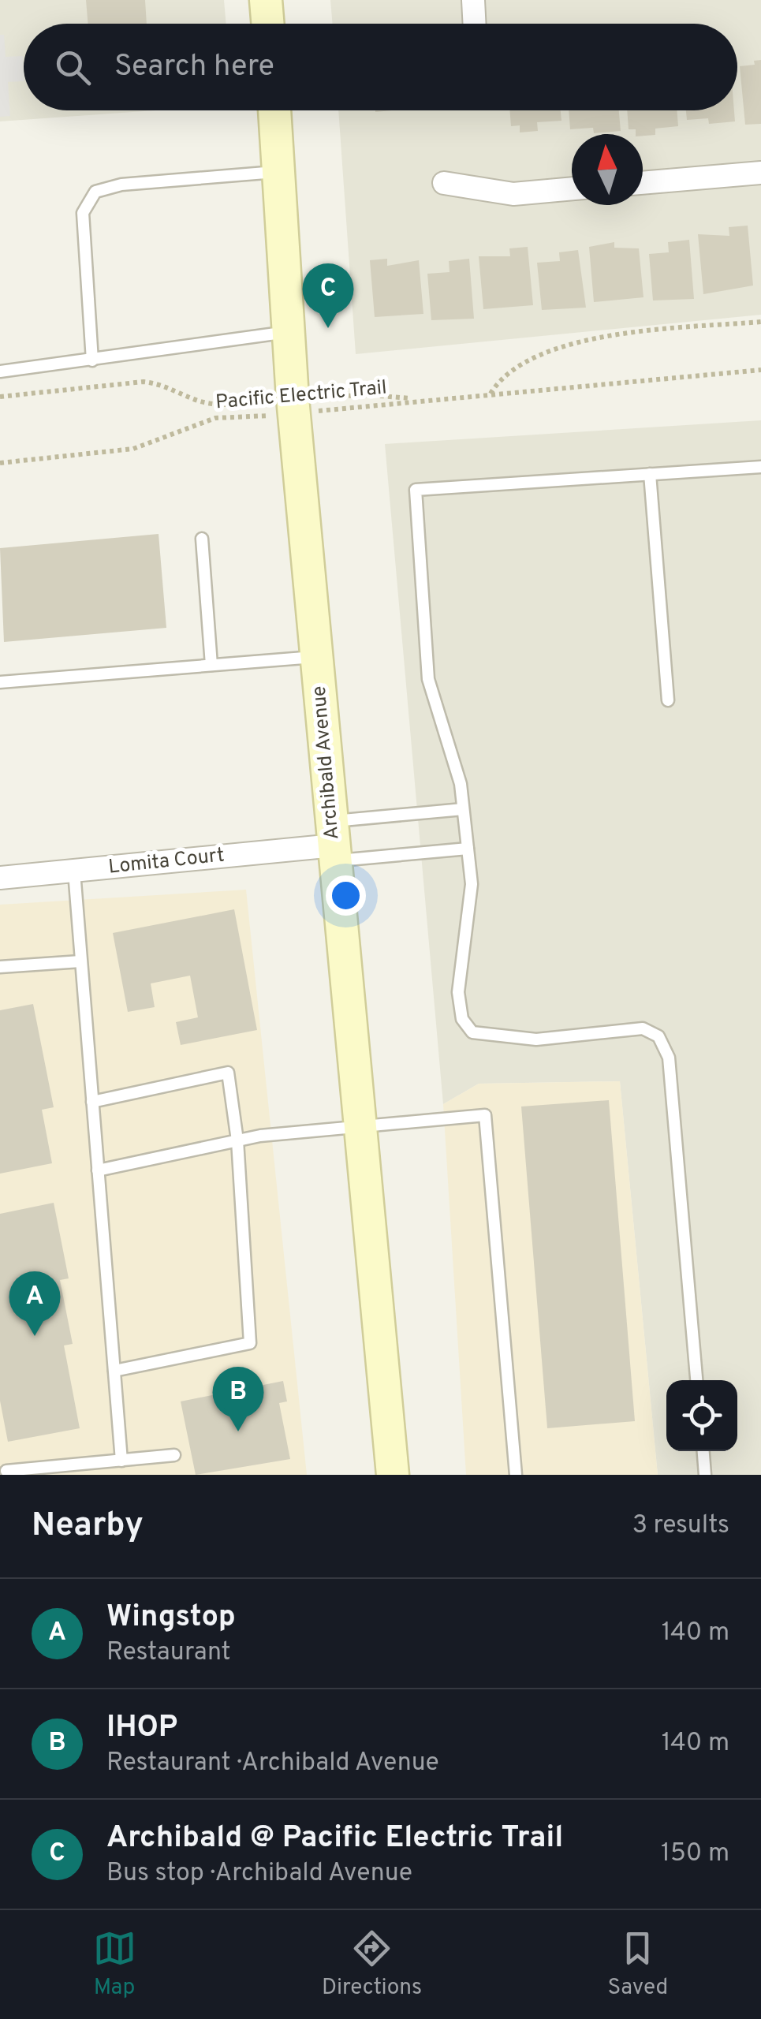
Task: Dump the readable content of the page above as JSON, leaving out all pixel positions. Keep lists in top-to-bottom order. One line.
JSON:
{"streets":{"main road":["Archibald Avenue"],"street":["Lomita Court"],"path":["Pacific Electric Trail"]},"crossings":[["Pacific Electric Trail","Archibald Avenue"],["Archibald Avenue","Lomita Court"]],"north":"top","page":{"search":"Search here","pins":["C","A","B"],"heading":["Nearby","3 results"],"list":[{"mark":"A","name":"Wingstop","note":"Restaurant","value":"140 m"},{"mark":"B","name":"IHOP","note":"Restaurant · Archibald Avenue","value":"140 m"},{"mark":"C","name":"Archibald @ Pacific Electric Trail","note":"Bus stop · Archibald Avenue","value":"150 m"}],"nav":["Map","Directions","Saved"]}}
